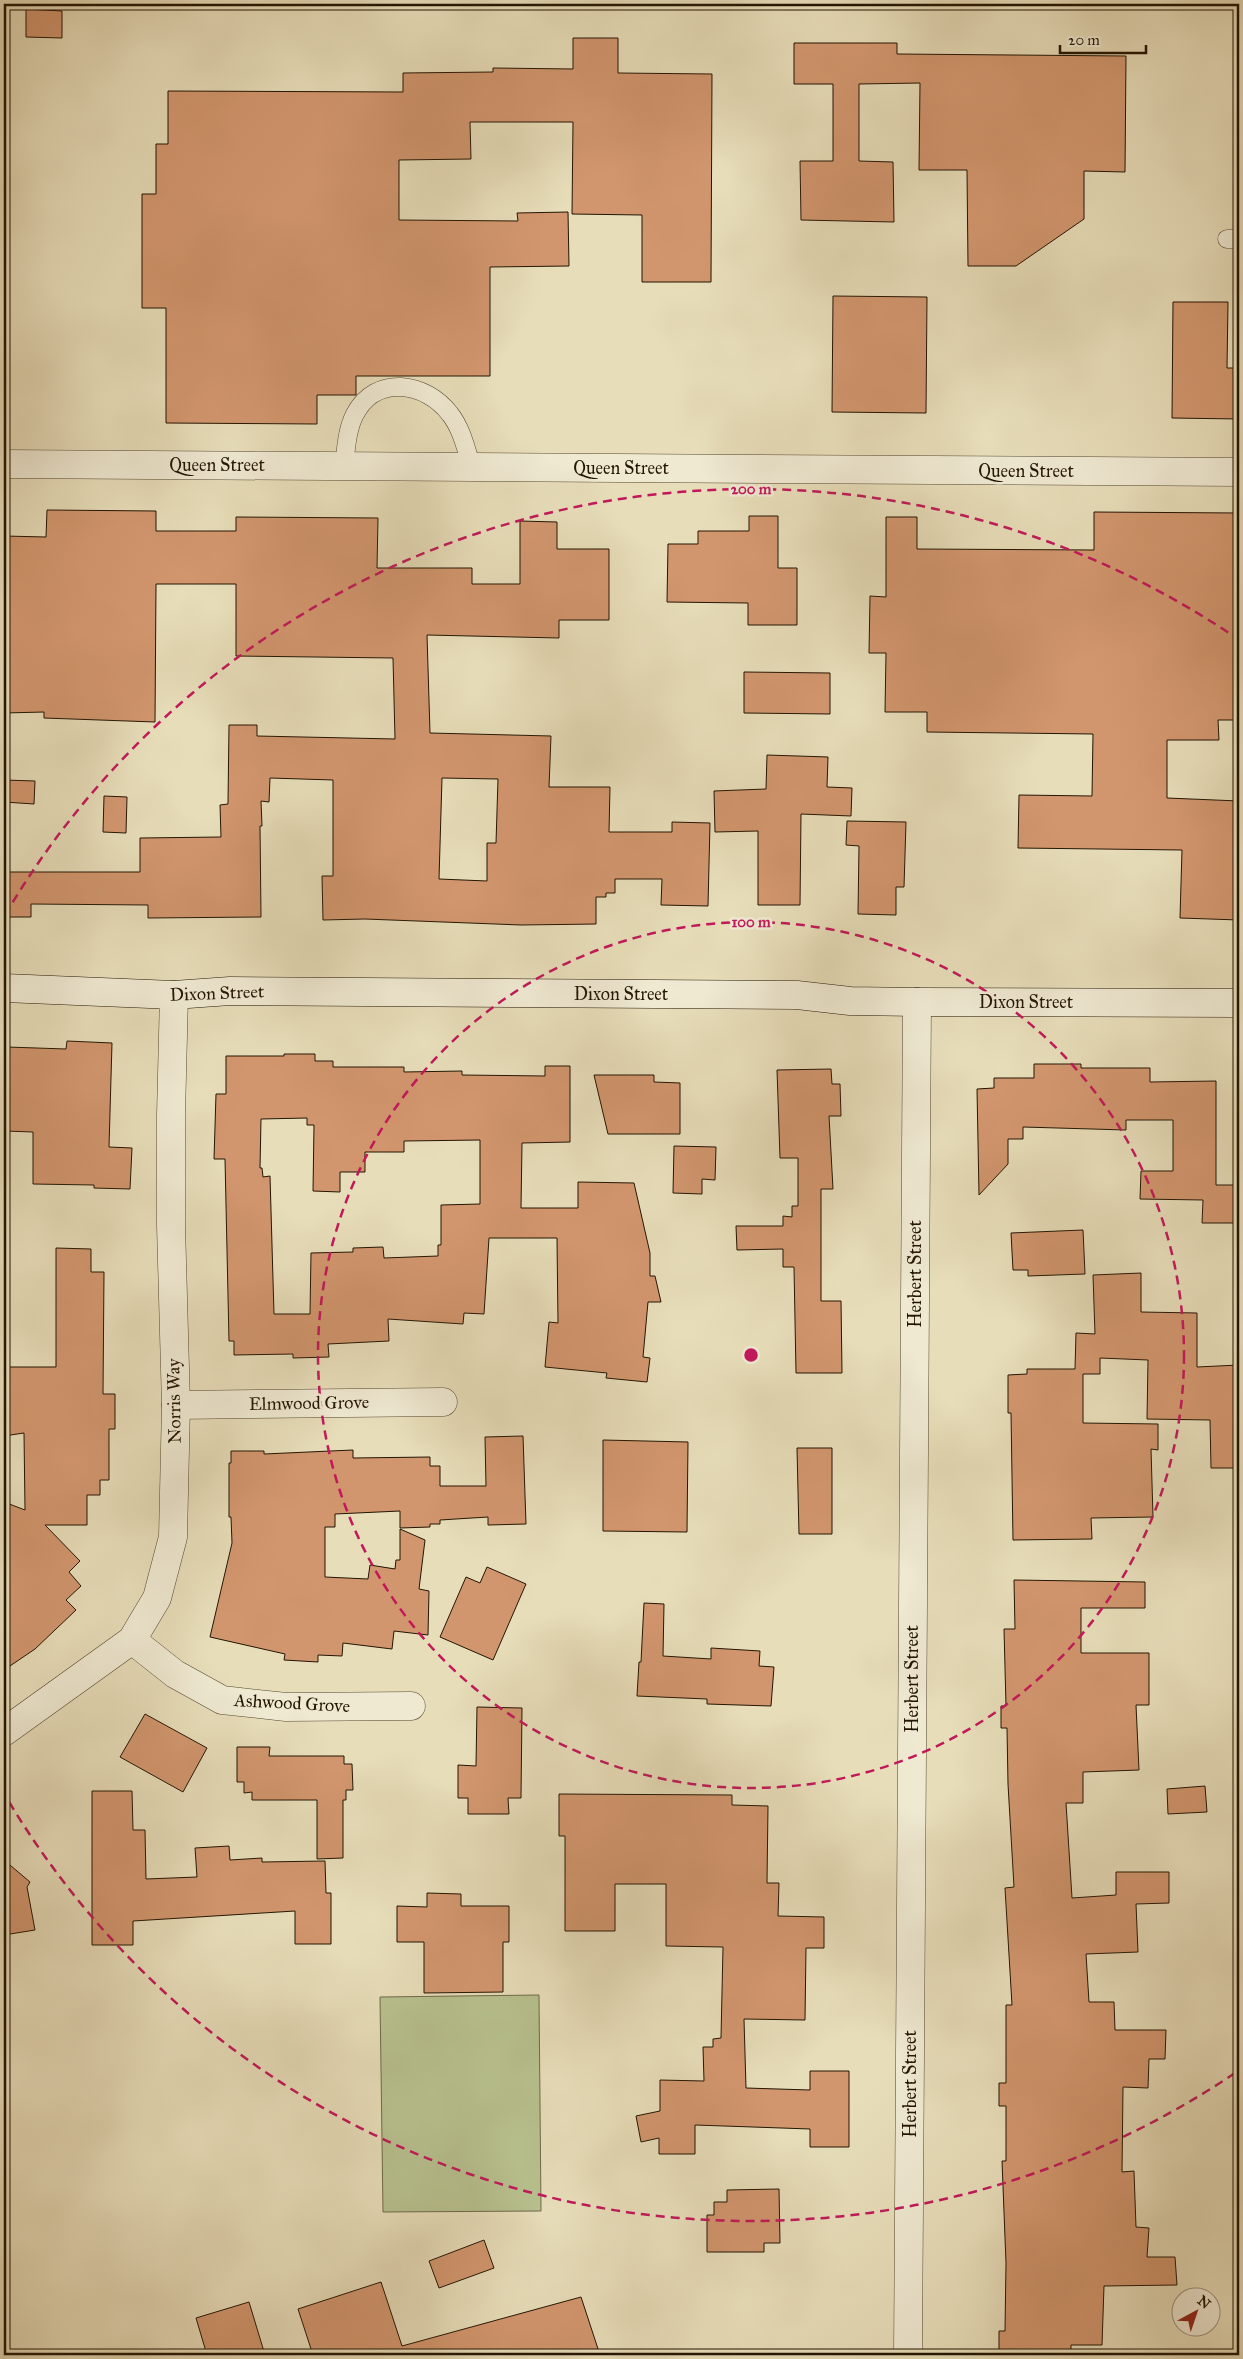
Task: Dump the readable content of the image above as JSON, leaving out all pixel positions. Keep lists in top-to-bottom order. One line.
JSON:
{"streets":{"street":["Queen Street","Dixon Street","Herbert Street","Norris Way","Elmwood Grove","Ashwood Grove"]},"crossings":[["Dixon Street","Herbert Street"],["Dixon Street","Norris Way"],["Norris Way","Elmwood Grove"],["Norris Way","Ashwood Grove"]],"scale_bar":"20 m","north":"top right","rings":["200 m","100 m"]}
